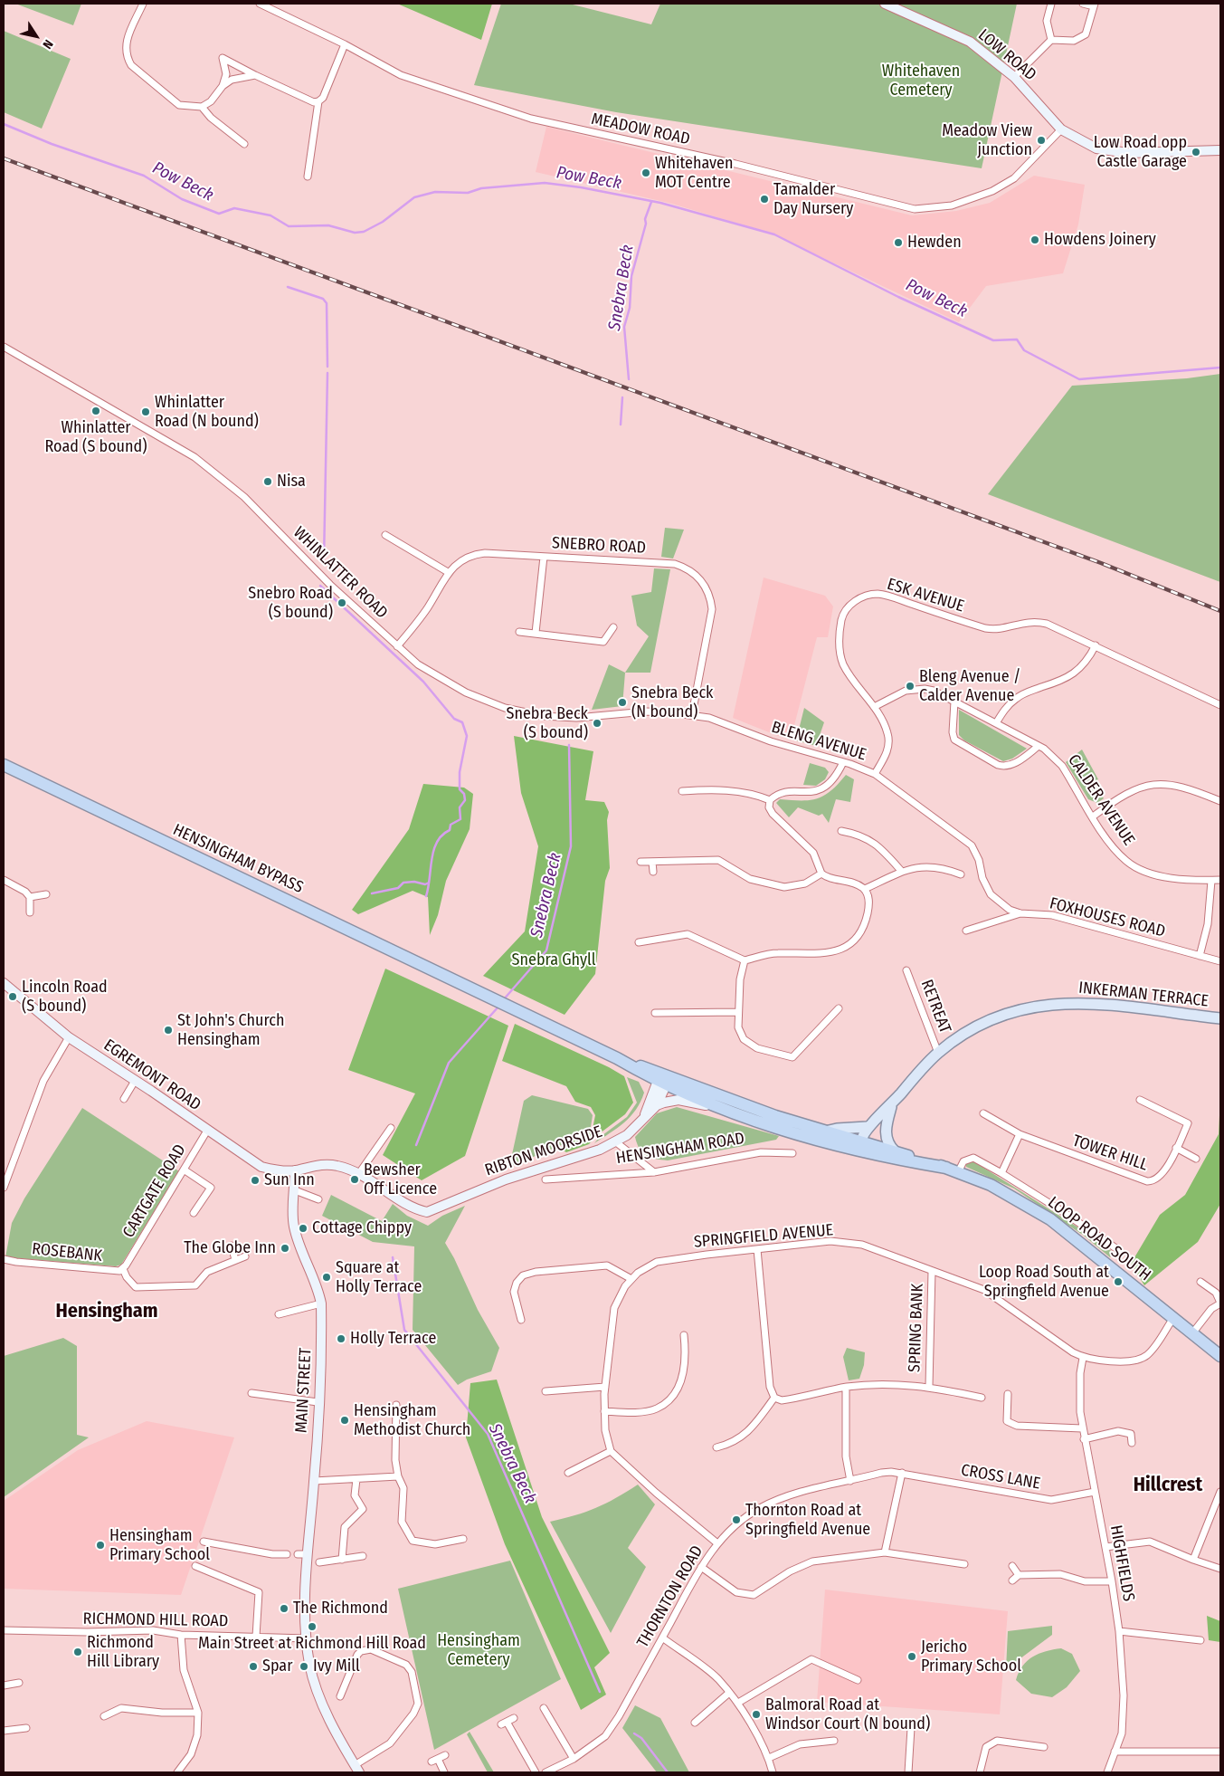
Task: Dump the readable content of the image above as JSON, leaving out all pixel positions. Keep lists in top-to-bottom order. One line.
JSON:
{"streets":{"highway":["HENSINGHAM BYPASS","HENSINGHAM ROAD","LOOP ROAD SOUTH"],"main road":["LOW ROAD","INKERMAN TERRACE","EGREMONT ROAD","RIBTON MOORSIDE","MAIN STREET"],"street":["MEADOW ROAD","SNEBRO ROAD","WHINLATTER ROAD","ESK AVENUE","BLENG AVENUE","CALDER AVENUE","FOXHOUSES ROAD","RETREAT","TOWER HILL","CARTGATE ROAD","SPRINGFIELD AVENUE","ROSEBANK","SPRING BANK","CROSS LANE","HIGHFIELDS","THORNTON ROAD","RICHMOND HILL ROAD"]},"crossings":[["LOW ROAD","MEADOW ROAD"],["SNEBRO ROAD","WHINLATTER ROAD"],["SNEBRO ROAD","BLENG AVENUE"],["WHINLATTER ROAD","BLENG AVENUE"],["ESK AVENUE","BLENG AVENUE"],["ESK AVENUE","CALDER AVENUE"],["BLENG AVENUE","FOXHOUSES ROAD"],["HENSINGHAM BYPASS","HENSINGHAM ROAD"],["INKERMAN TERRACE","RETREAT"],["EGREMONT ROAD","CARTGATE ROAD"],["EGREMONT ROAD","MAIN STREET"],["HENSINGHAM ROAD","LOOP ROAD SOUTH"],["CARTGATE ROAD","ROSEBANK"],["SPRINGFIELD AVENUE","LOOP ROAD SOUTH"],["SPRINGFIELD AVENUE","SPRING BANK"],["SPRINGFIELD AVENUE","HIGHFIELDS"],["MAIN STREET","RICHMOND HILL ROAD"],["CROSS LANE","HIGHFIELDS"],["CROSS LANE","THORNTON ROAD"]],"districts":["Hensingham","Hillcrest"],"water":["Pow Beck","Snebra Beck"],"parks":["Whitehaven Cemetery","Snebra Ghyll","Hensingham Cemetery"],"places":["Meadow View junction","Low Road opp Castle Garage","Whitehaven MOT Centre","Tamalder Day Nursery","Howdens Joinery","Hewden","Whinlatter Road (S bound)","Whinlatter Road (N bound)","Nisa","Snebro Road (S bound)","Bleng Avenue / Calder Avenue","Snebra Beck (N bound)","Snebra Beck (S bound)","Lincoln Road (S bound)","St John's Church Hensingham","Bewsher Off Licence","Sun Inn","Cottage Chippy","The Globe Inn","Square at Holly Terrace","Loop Road South at Springfield Avenue","Holly Terrace","Hensingham Methodist Church","Thornton Road at Springfield Avenue","Hensingham Primary School","The Richmond","Main Street at Richmond Hill Road","Richmond Hill Library","Jericho Primary School","Spar","Ivy Mill","Balmoral Road at Windsor Court (N bound)"],"north":"bottom right"}
